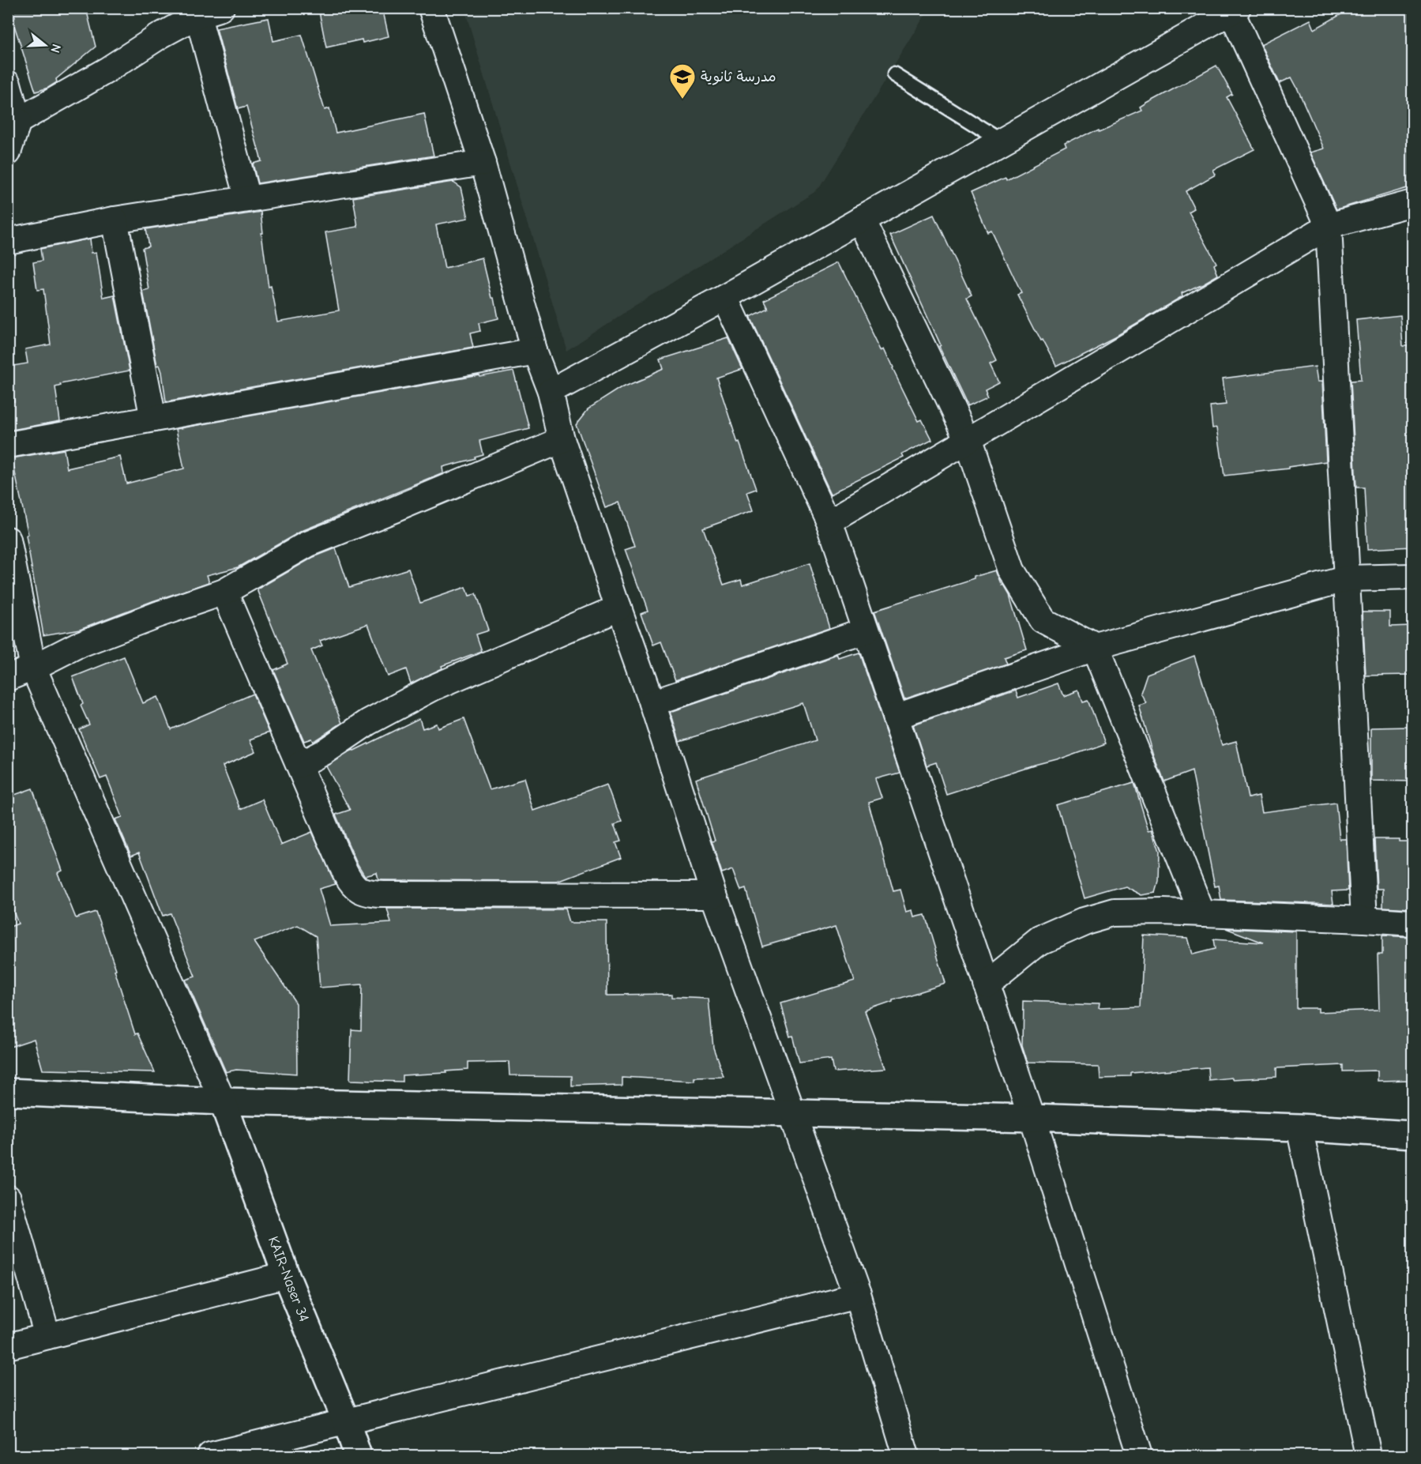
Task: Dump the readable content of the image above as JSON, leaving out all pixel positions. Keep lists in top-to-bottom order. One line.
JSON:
{"streets":{"street":["KAIR-Naser 34"]},"places":{"school or university":["مدرسة ثانوية"]},"north":"right"}
